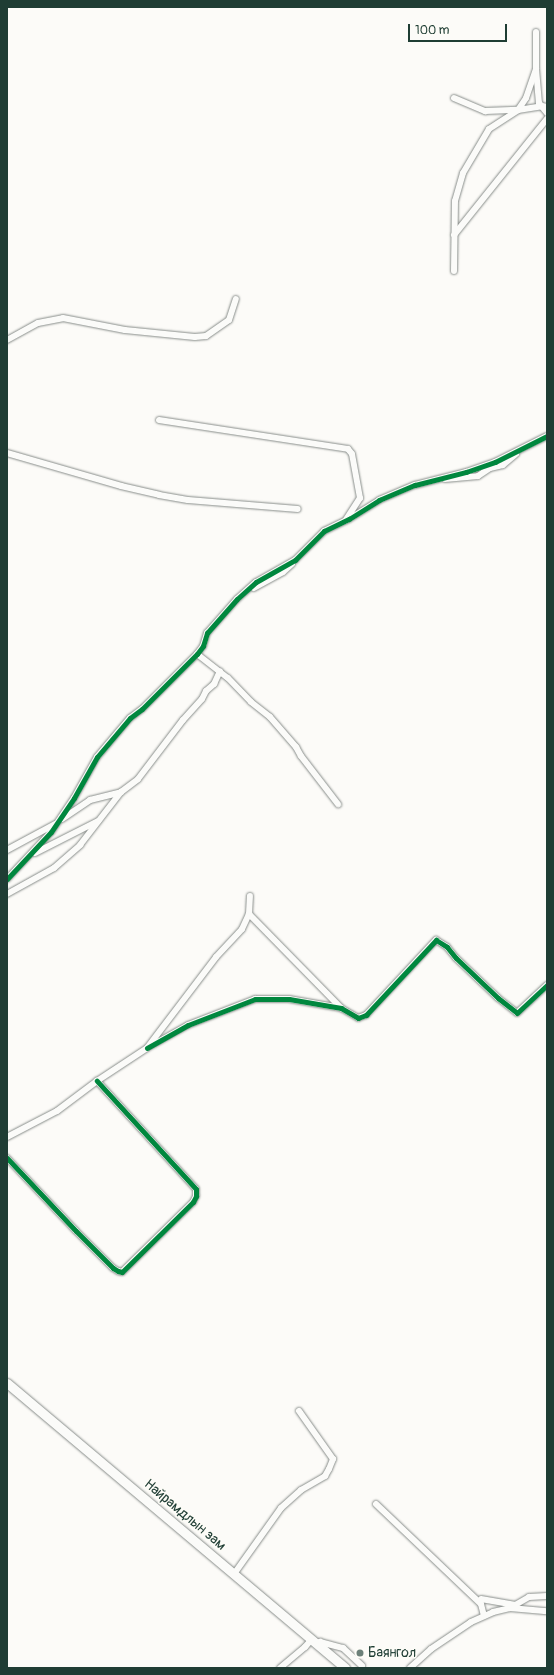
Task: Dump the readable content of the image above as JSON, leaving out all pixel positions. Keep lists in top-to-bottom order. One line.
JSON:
{"streets":{"main road":["Найрамдлын зам"]},"places":["Баянгол"],"scale_bar":"100 m"}
